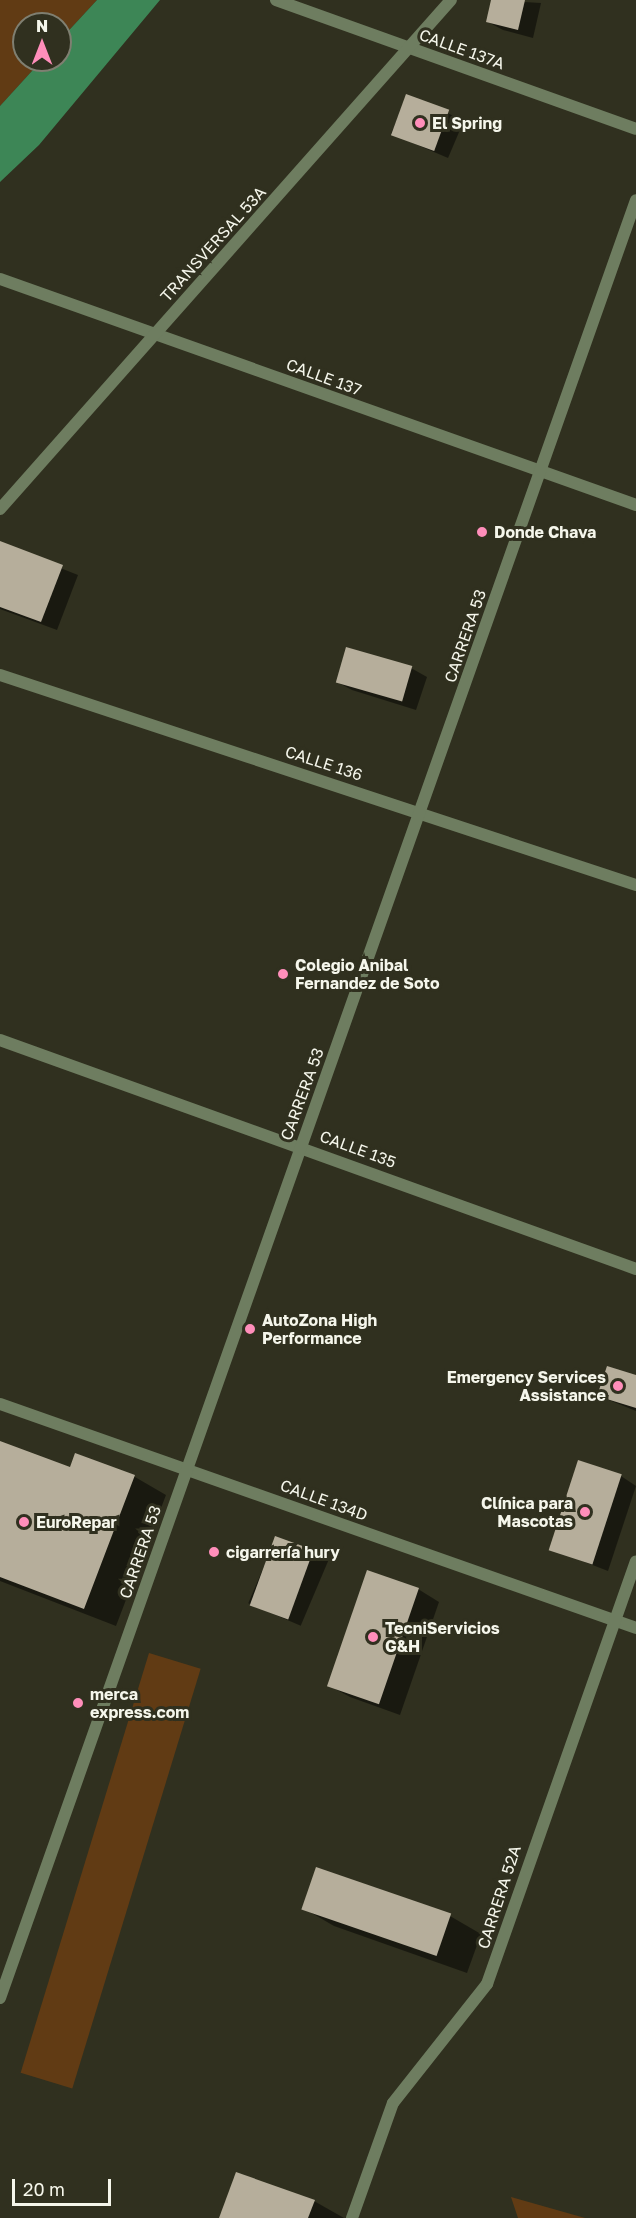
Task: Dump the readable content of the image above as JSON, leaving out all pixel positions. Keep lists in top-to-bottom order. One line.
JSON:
{"streets":{"street":["CALLE 137A","TRANSVERSAL 53A","CALLE 137","CARRERA 53","CALLE 136","CALLE 135","CALLE 134D","CARRERA 52A"]},"crossings":[["CALLE 137A","TRANSVERSAL 53A"],["TRANSVERSAL 53A","CALLE 137"],["CALLE 137","CARRERA 53"],["CARRERA 53","CALLE 136"],["CARRERA 53","CALLE 135"],["CARRERA 53","CALLE 134D"],["CALLE 134D","CARRERA 52A"]],"places":["El Spring","Donde Chava","Colegio Anibal Fernandez de Soto","AutoZona High Performance","Emergency Services Assistance","Clínica para Mascotas","EuroRepar","cigarrería hury","TecniServicios G&H","merca express.com"],"scale_bar":"20 m","north":"top"}
